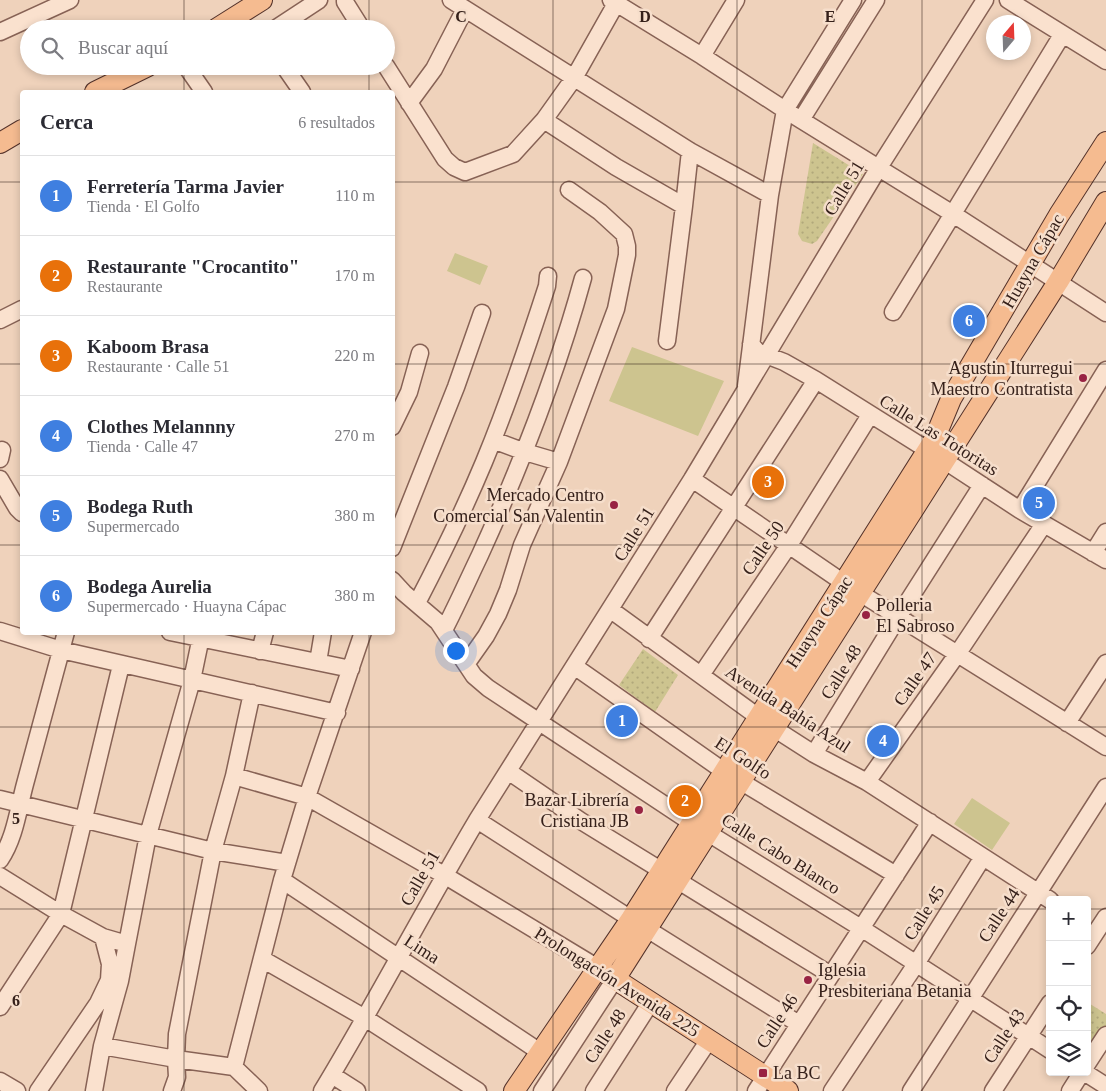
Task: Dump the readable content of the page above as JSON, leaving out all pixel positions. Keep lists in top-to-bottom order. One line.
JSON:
{"streets":{"main road":["Huayna Cápac","Prolongación Avenida 225"],"street":["Calle 51","Calle Las Totoritas","Calle 50","Calle 48","Calle 47","Avenida Bahía Azul","El Golfo","Calle Cabo Blanco","Calle 45","Calle 44","Lima","Calle 46","Calle 43"]},"crossings":[["Calle 51","Calle Las Totoritas"],["Calle 51","Avenida Bahía Azul"],["Calle 51","El Golfo"],["Calle 51","Calle Cabo Blanco"],["Calle 51","Lima"],["Calle 51","Prolongación Avenida 225"],["Huayna Cápac","Calle Las Totoritas"],["Huayna Cápac","Avenida Bahía Azul"],["Huayna Cápac","El Golfo"],["Huayna Cápac","Calle Cabo Blanco"],["Huayna Cápac","Lima"],["Huayna Cápac","Prolongación Avenida 225"],["Calle Las Totoritas","Calle 50"],["Calle Las Totoritas","Calle 48"],["Calle Las Totoritas","Calle 47"],["Calle 50","Avenida Bahía Azul"],["Calle 48","Avenida Bahía Azul"],["Calle 48","Prolongación Avenida 225"],["Calle 47","Avenida Bahía Azul"],["Avenida Bahía Azul","Calle 45"],["Avenida Bahía Azul","Calle 44"],["Avenida Bahía Azul","Calle 46"],["El Golfo","Calle 46"],["Calle Cabo Blanco","Calle 45"],["Calle Cabo Blanco","Calle 44"],["Calle Cabo Blanco","Calle 46"],["Calle Cabo Blanco","Calle 43"],["Prolongación Avenida 225","Calle 46"]],"places":{"other":["Agustin Iturregui Maestro Contratista","Mercado Centro Comercial San Valentin","Polleria El Sabroso","Bazar Librería Cristiana JB","Iglesia Presbiteriana Betania"],"transit":["La BC"]},"north":"top","page":{"search":"Buscar aquí","heading":["Cerca","6 resultados"],"list":[{"mark":"1","name":"Ferretería Tarma Javier","note":"Tienda · El Golfo","value":"110 m"},{"mark":"2","name":"Restaurante \"Crocantito\"","note":"Restaurante","value":"170 m"},{"mark":"3","name":"Kaboom Brasa","note":"Restaurante · Calle 51","value":"220 m"},{"mark":"4","name":"Clothes Melannny","note":"Tienda · Calle 47","value":"270 m"},{"mark":"5","name":"Bodega Ruth","note":"Supermercado","value":"380 m"},{"mark":"6","name":"Bodega Aurelia","note":"Supermercado · Huayna Cápac","value":"380 m"}],"pins":["6","3","5","1","4","2"],"map_buttons":["+","−"]},"grid":{"columns":["C","D","E"],"rows":["5","6"]}}
